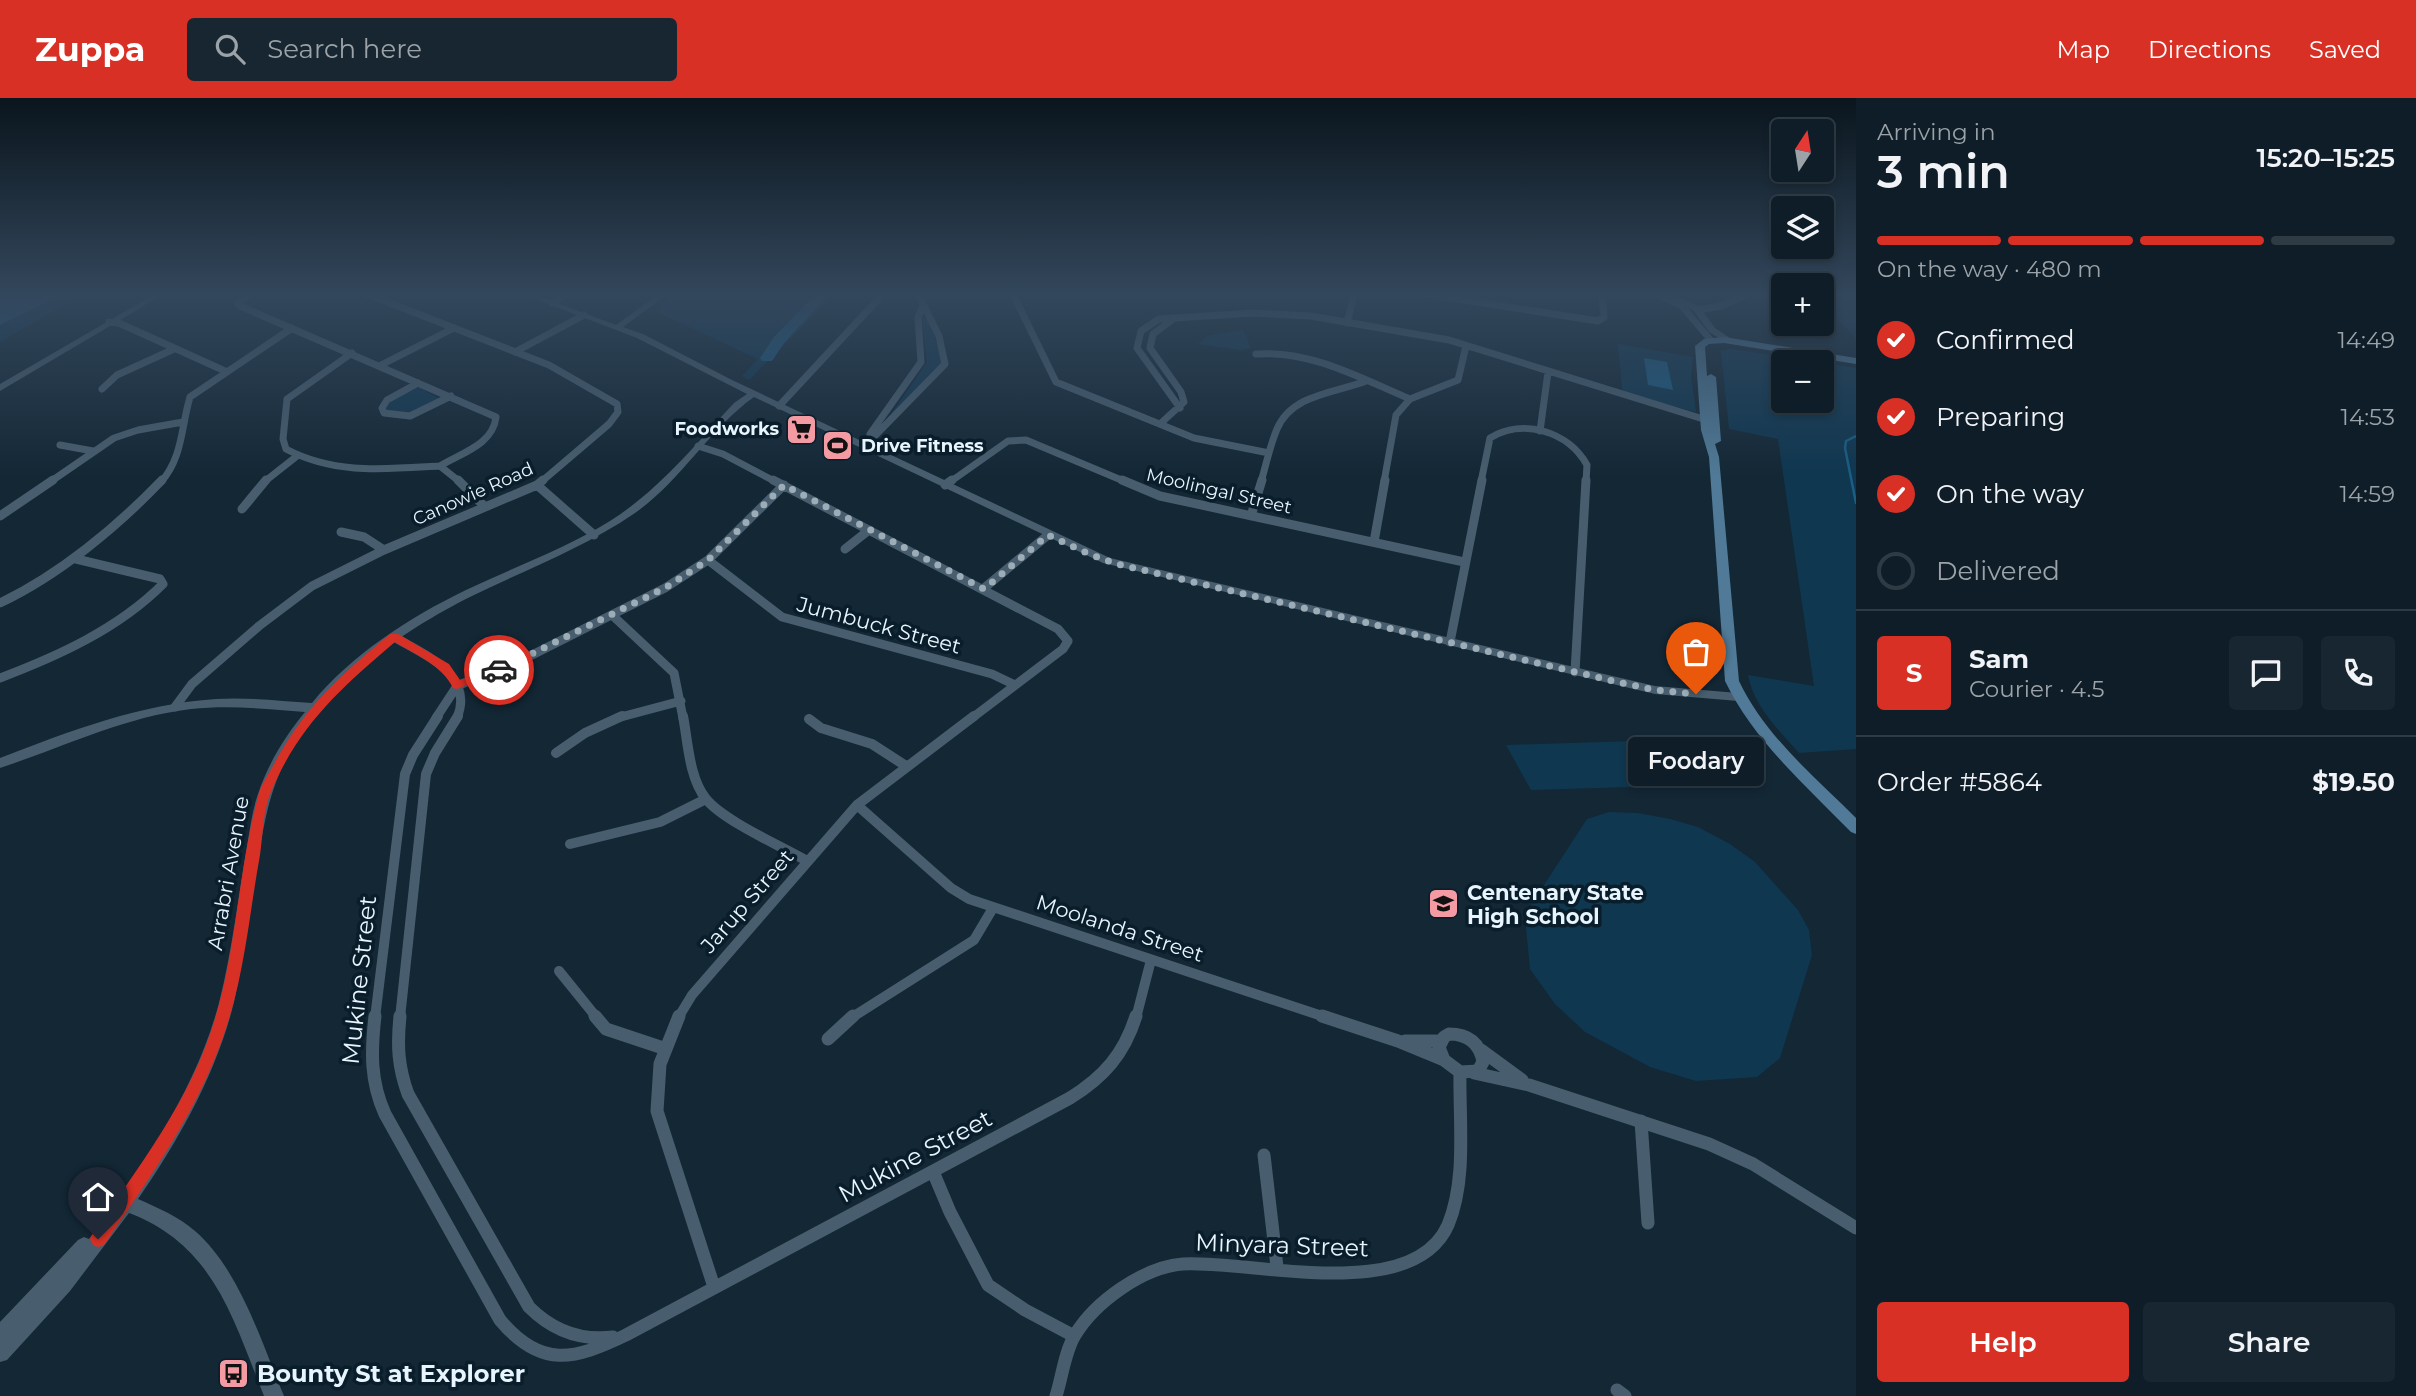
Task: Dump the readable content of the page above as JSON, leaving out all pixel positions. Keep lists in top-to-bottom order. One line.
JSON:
{"streets":{"street":["Moolingal Street","Canowie Road","Jumbuck Street","Arrabri Avenue","Jarup Street","Moolanda Street","Mukine Street","Minyara Street"]},"crossings":[["Jumbuck Street","Jarup Street"],["Jarup Street","Moolanda Street"],["Jarup Street","Mukine Street"],["Moolanda Street","Mukine Street"],["Moolanda Street","Minyara Street"]],"places":{"supermarket":["Foodworks"],"sports":["Drive Fitness"],"other":["Foodary"],"school or university":["Centenary State High School"],"bus stop":["Bounty St at Explorer"]},"north":"top","page":{"header":"Zuppa","search":"Search here","nav":["Map","Directions","Saved"],"heading":["3 min","Arriving in","15:20–15:25"],"panel":["Sam","Courier · 4.5","Order #5864","$19.50"],"map_buttons":["+","−"],"bar":"On the way · 480 m","list":[["Confirmed","14:49"],["Preparing","14:53"],["On the way","14:59"],"Delivered"],"round":"S","bubble":"Foodary","buttons":["Help","Share"]}}
